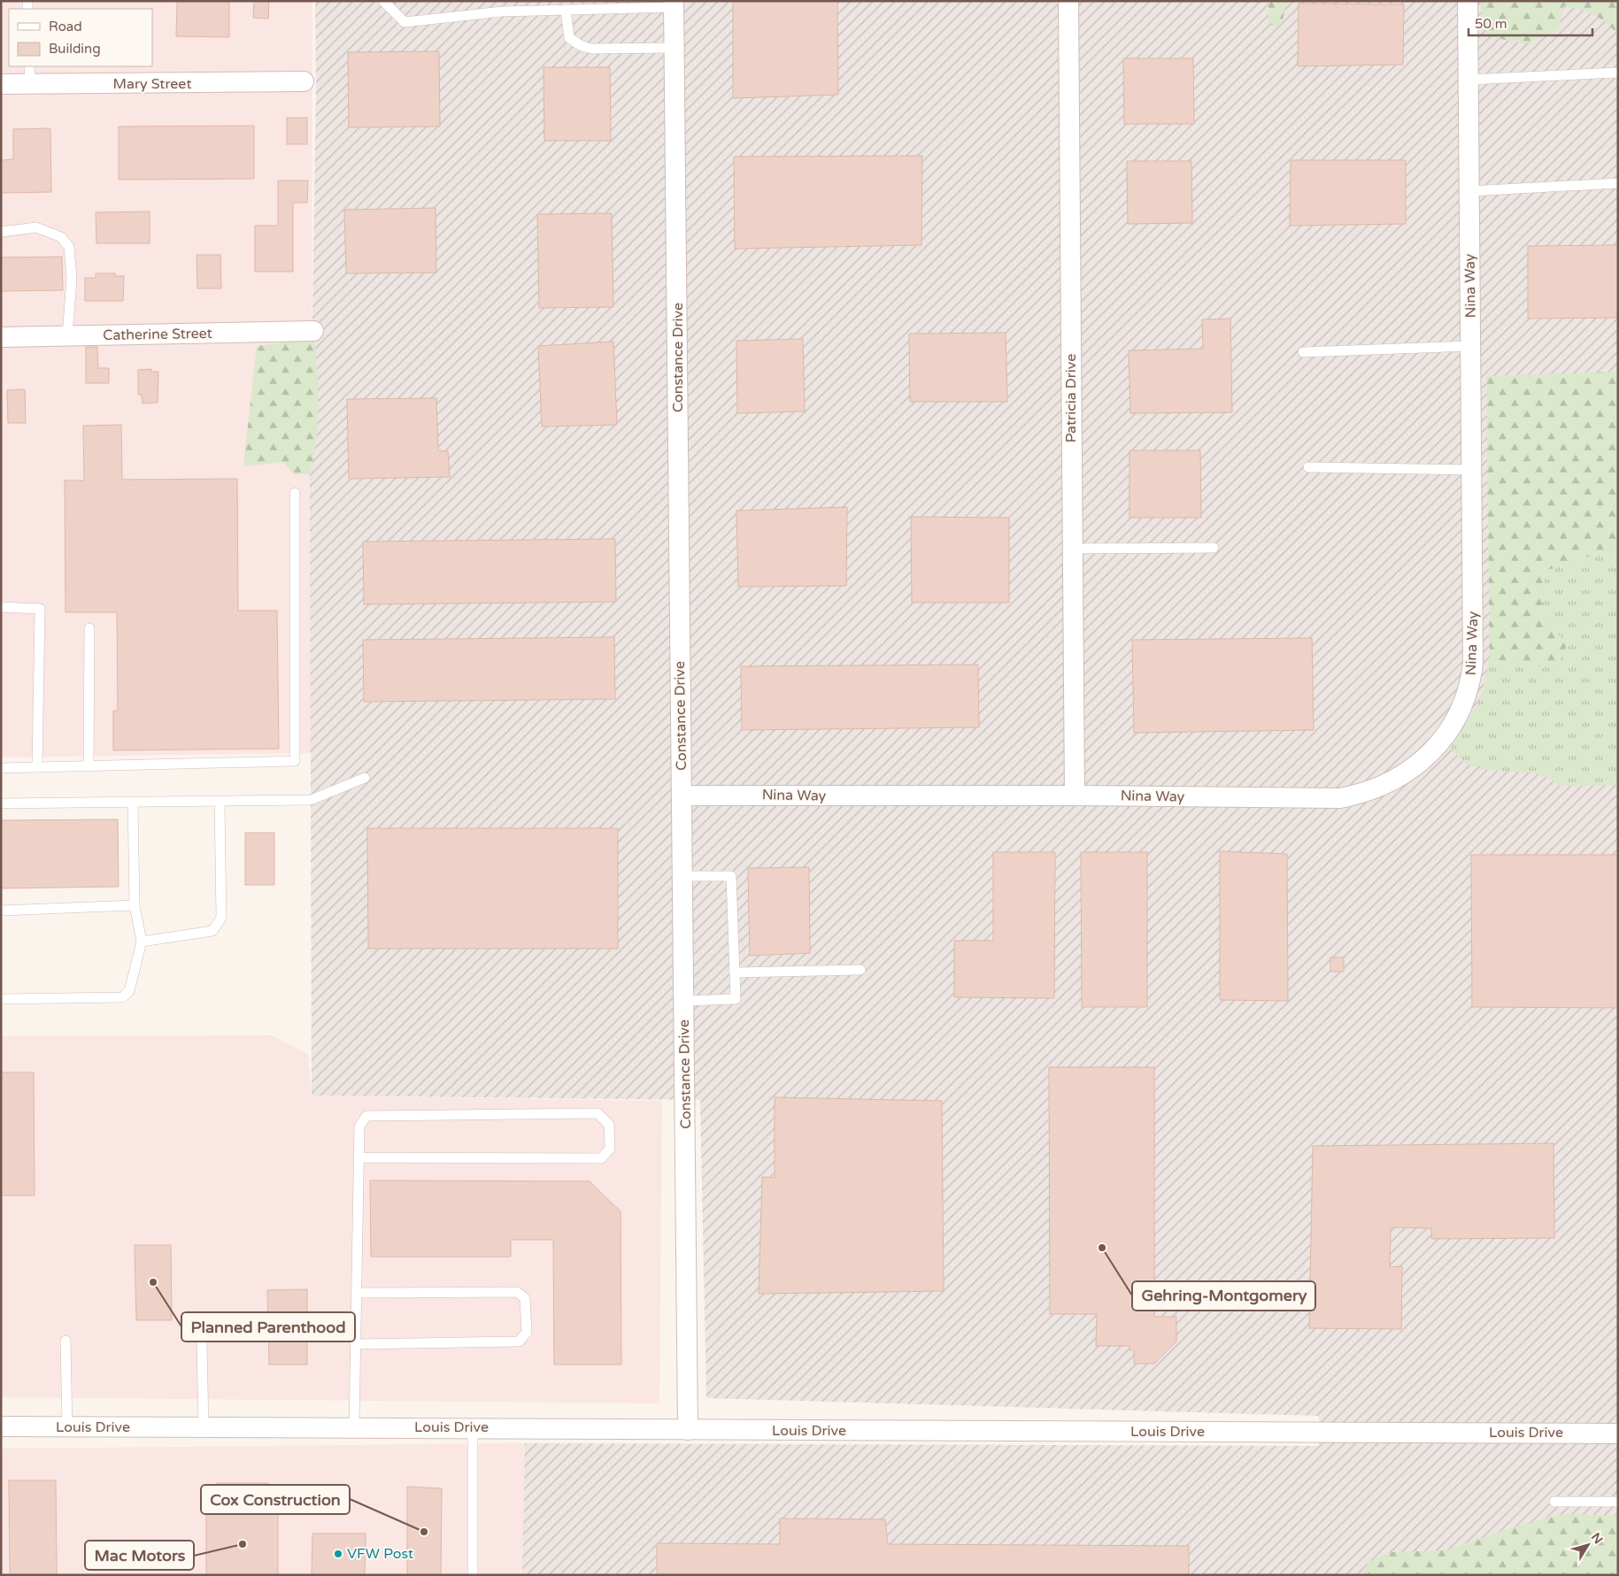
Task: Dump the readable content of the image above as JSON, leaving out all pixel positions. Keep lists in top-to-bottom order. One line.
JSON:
{"streets":{"street":["Mary Street","Nina Way","Catherine Street","Constance Drive","Patricia Drive","Louis Drive"]},"crossings":[["Nina Way","Constance Drive"],["Nina Way","Patricia Drive"],["Constance Drive","Louis Drive"]],"places":["Gehring-Montgomery","Planned Parenthood","Cox Construction","Mac Motors","VFW Post"],"legend":["Road","Building"],"scale_bar":"50 m","north":"top right"}
